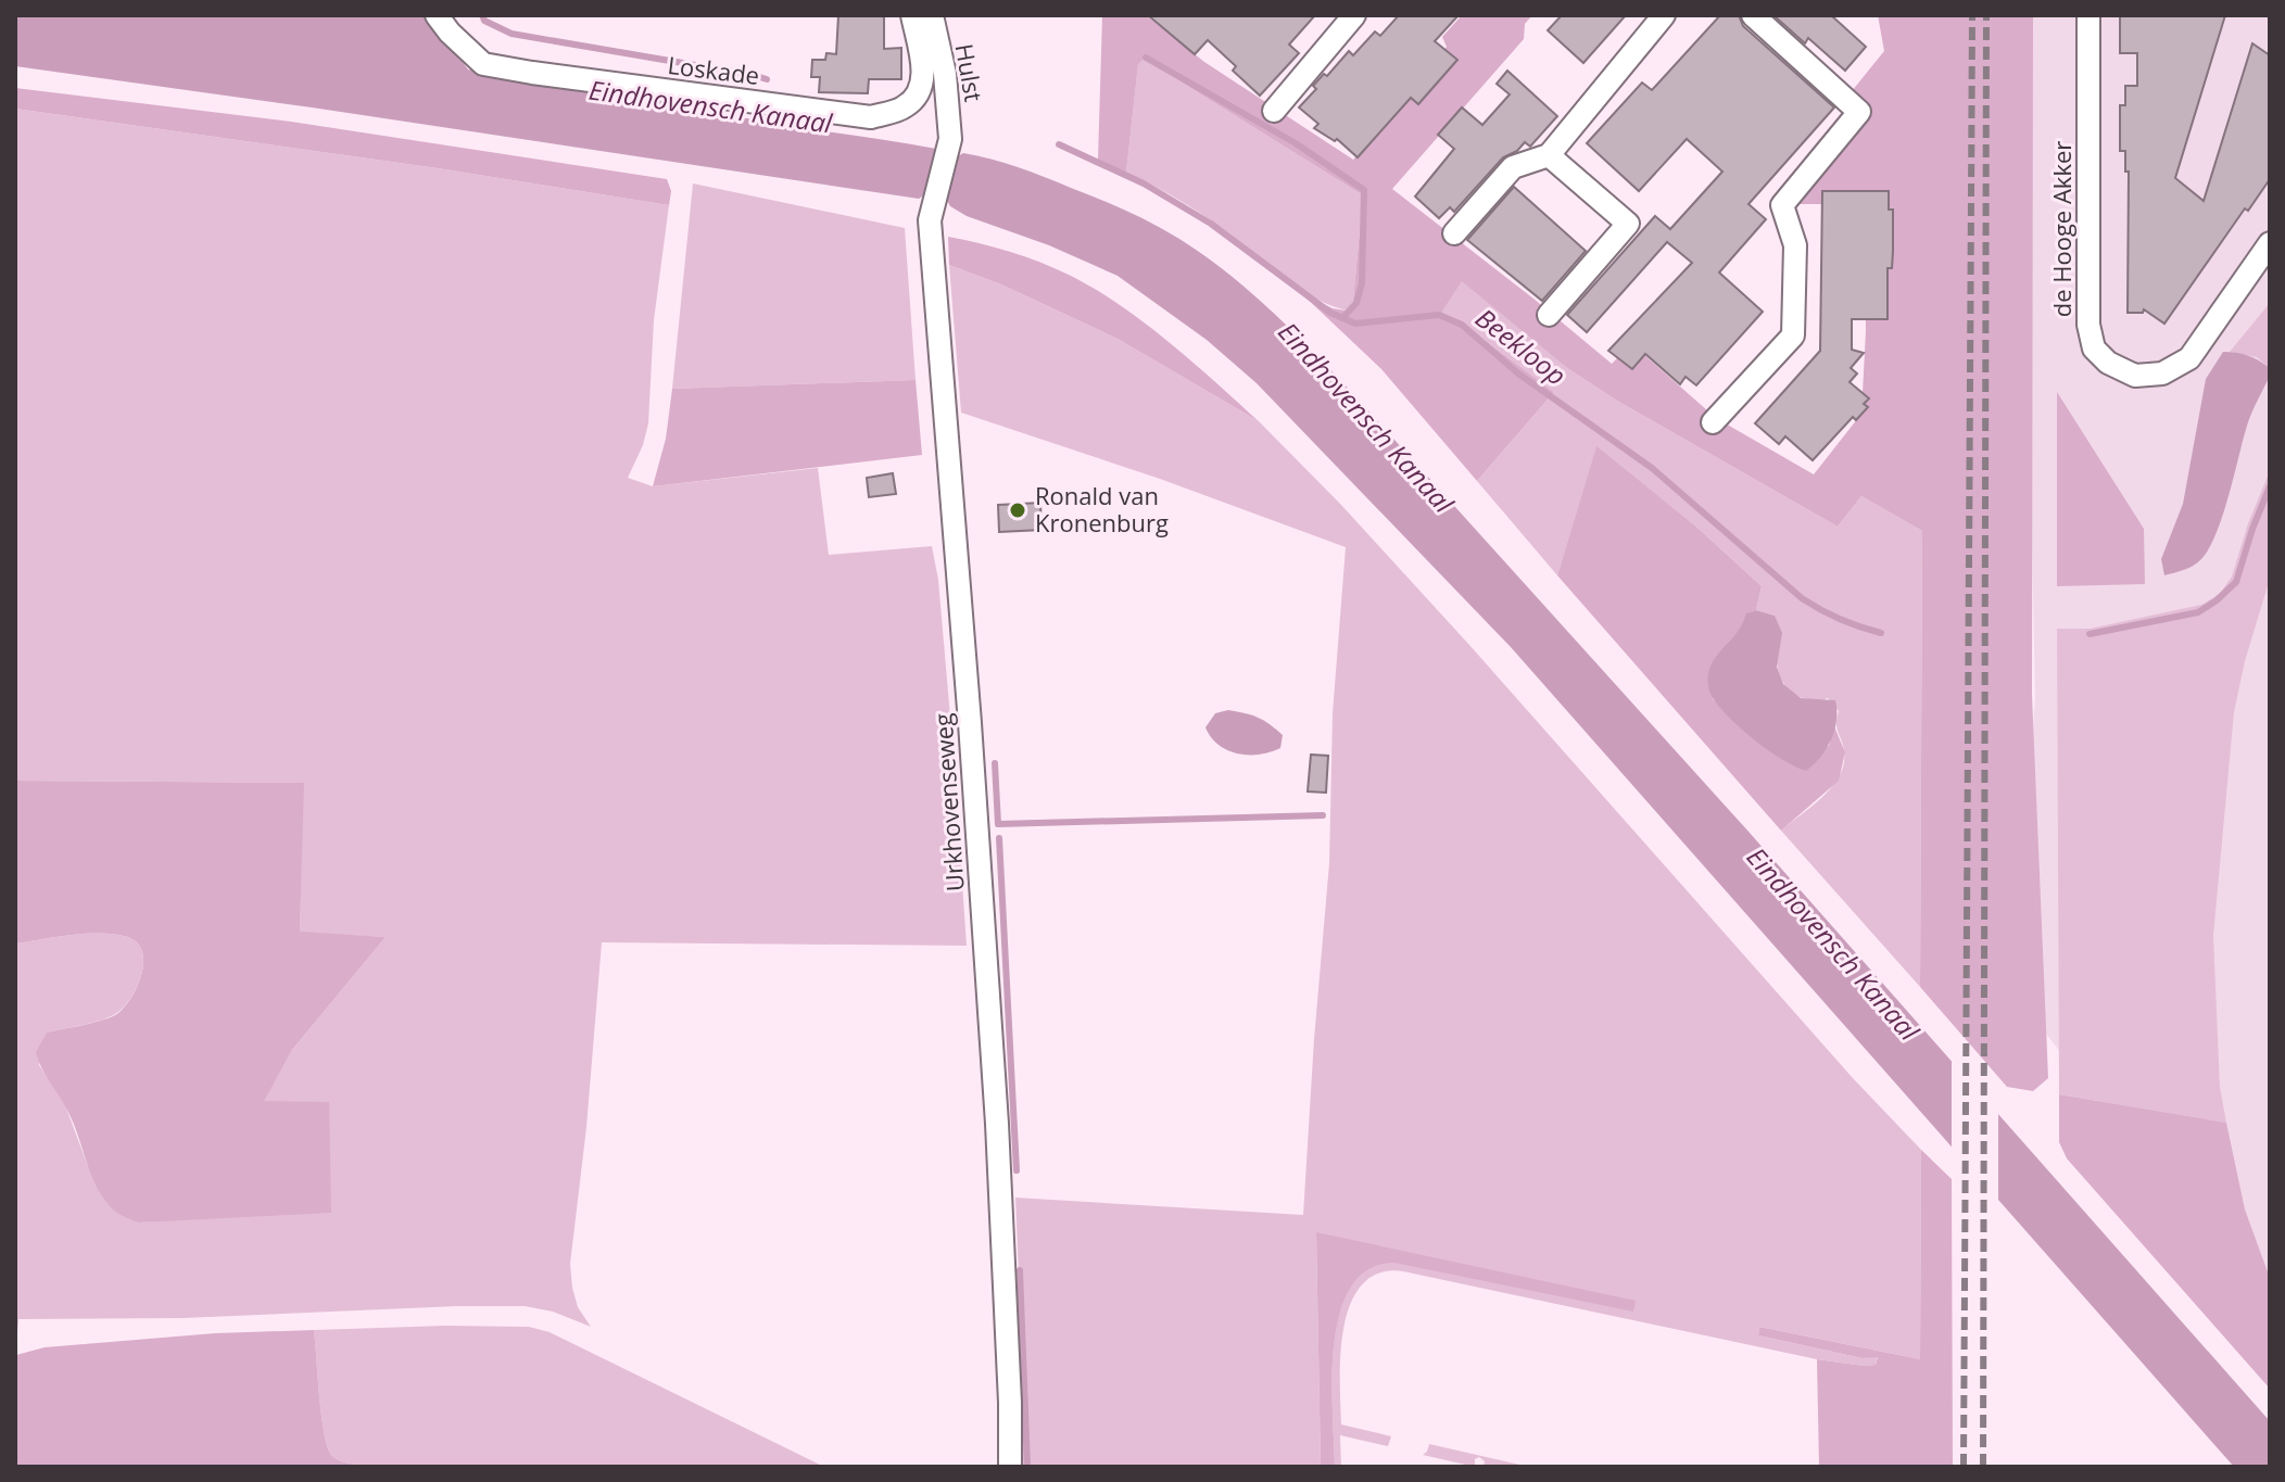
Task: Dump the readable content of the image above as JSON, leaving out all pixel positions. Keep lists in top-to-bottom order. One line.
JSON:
{"streets":{"street":["Loskade","Hulst","de Hooge Akker","Urkhovenseweg"]},"crossings":[["Hulst","Urkhovenseweg"]],"water":["Eindhovensch Kanaal","Beekloop"],"places":["Ronald van Kronenburg"]}
